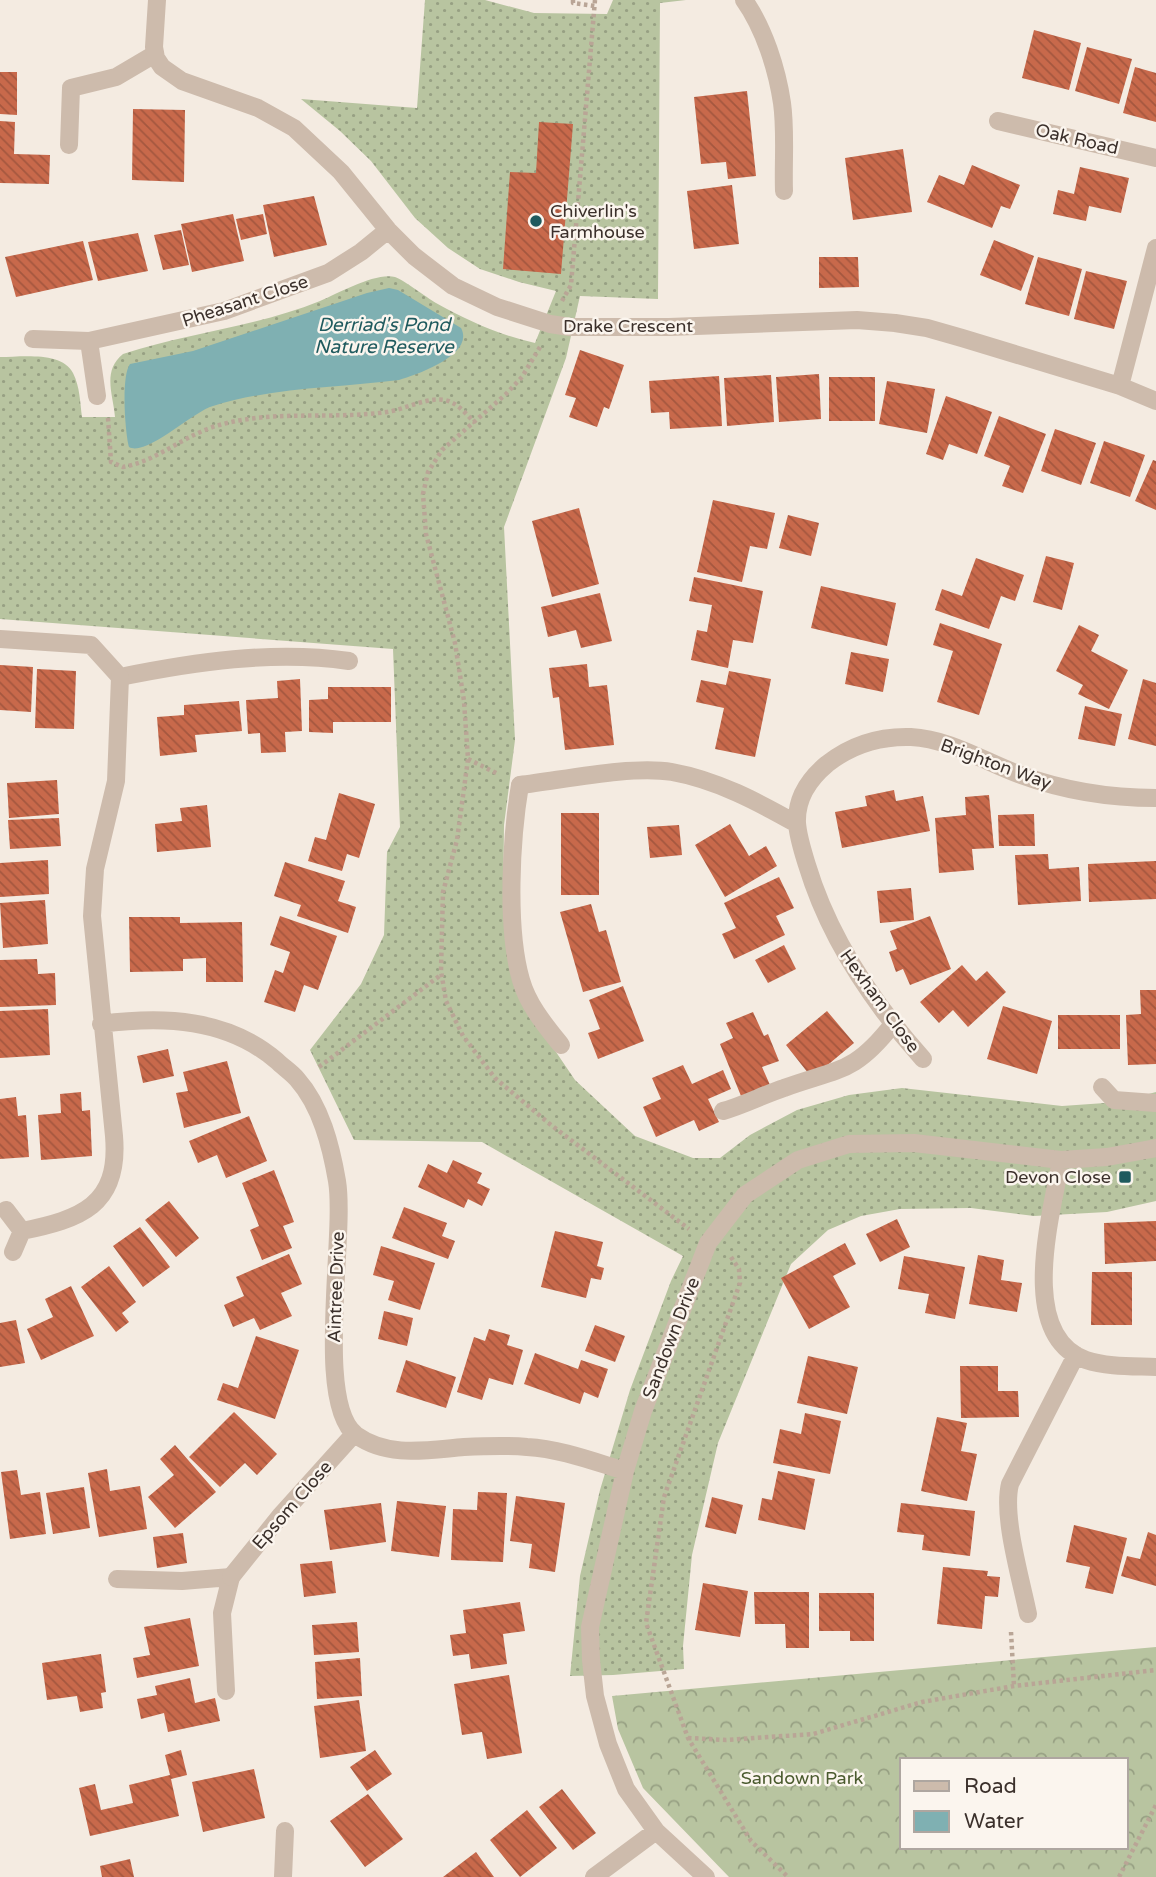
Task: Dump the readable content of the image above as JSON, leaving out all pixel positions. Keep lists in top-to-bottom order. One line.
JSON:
{"streets":{"street":["Oak Road","Pheasant Close","Drake Crescent","Brighton Way","Hexham Close","Aintree Drive","Sandown Drive","Epsom Close"]},"crossings":[["Pheasant Close","Drake Crescent"],["Brighton Way","Hexham Close"],["Aintree Drive","Epsom Close"]],"water":["Derriad's Pond Nature Reserve"],"parks":["Sandown Park"],"places":{"other":["Chiverlin's Farmhouse"],"transit":["Devon Close"]},"legend":["Road","Water"]}
